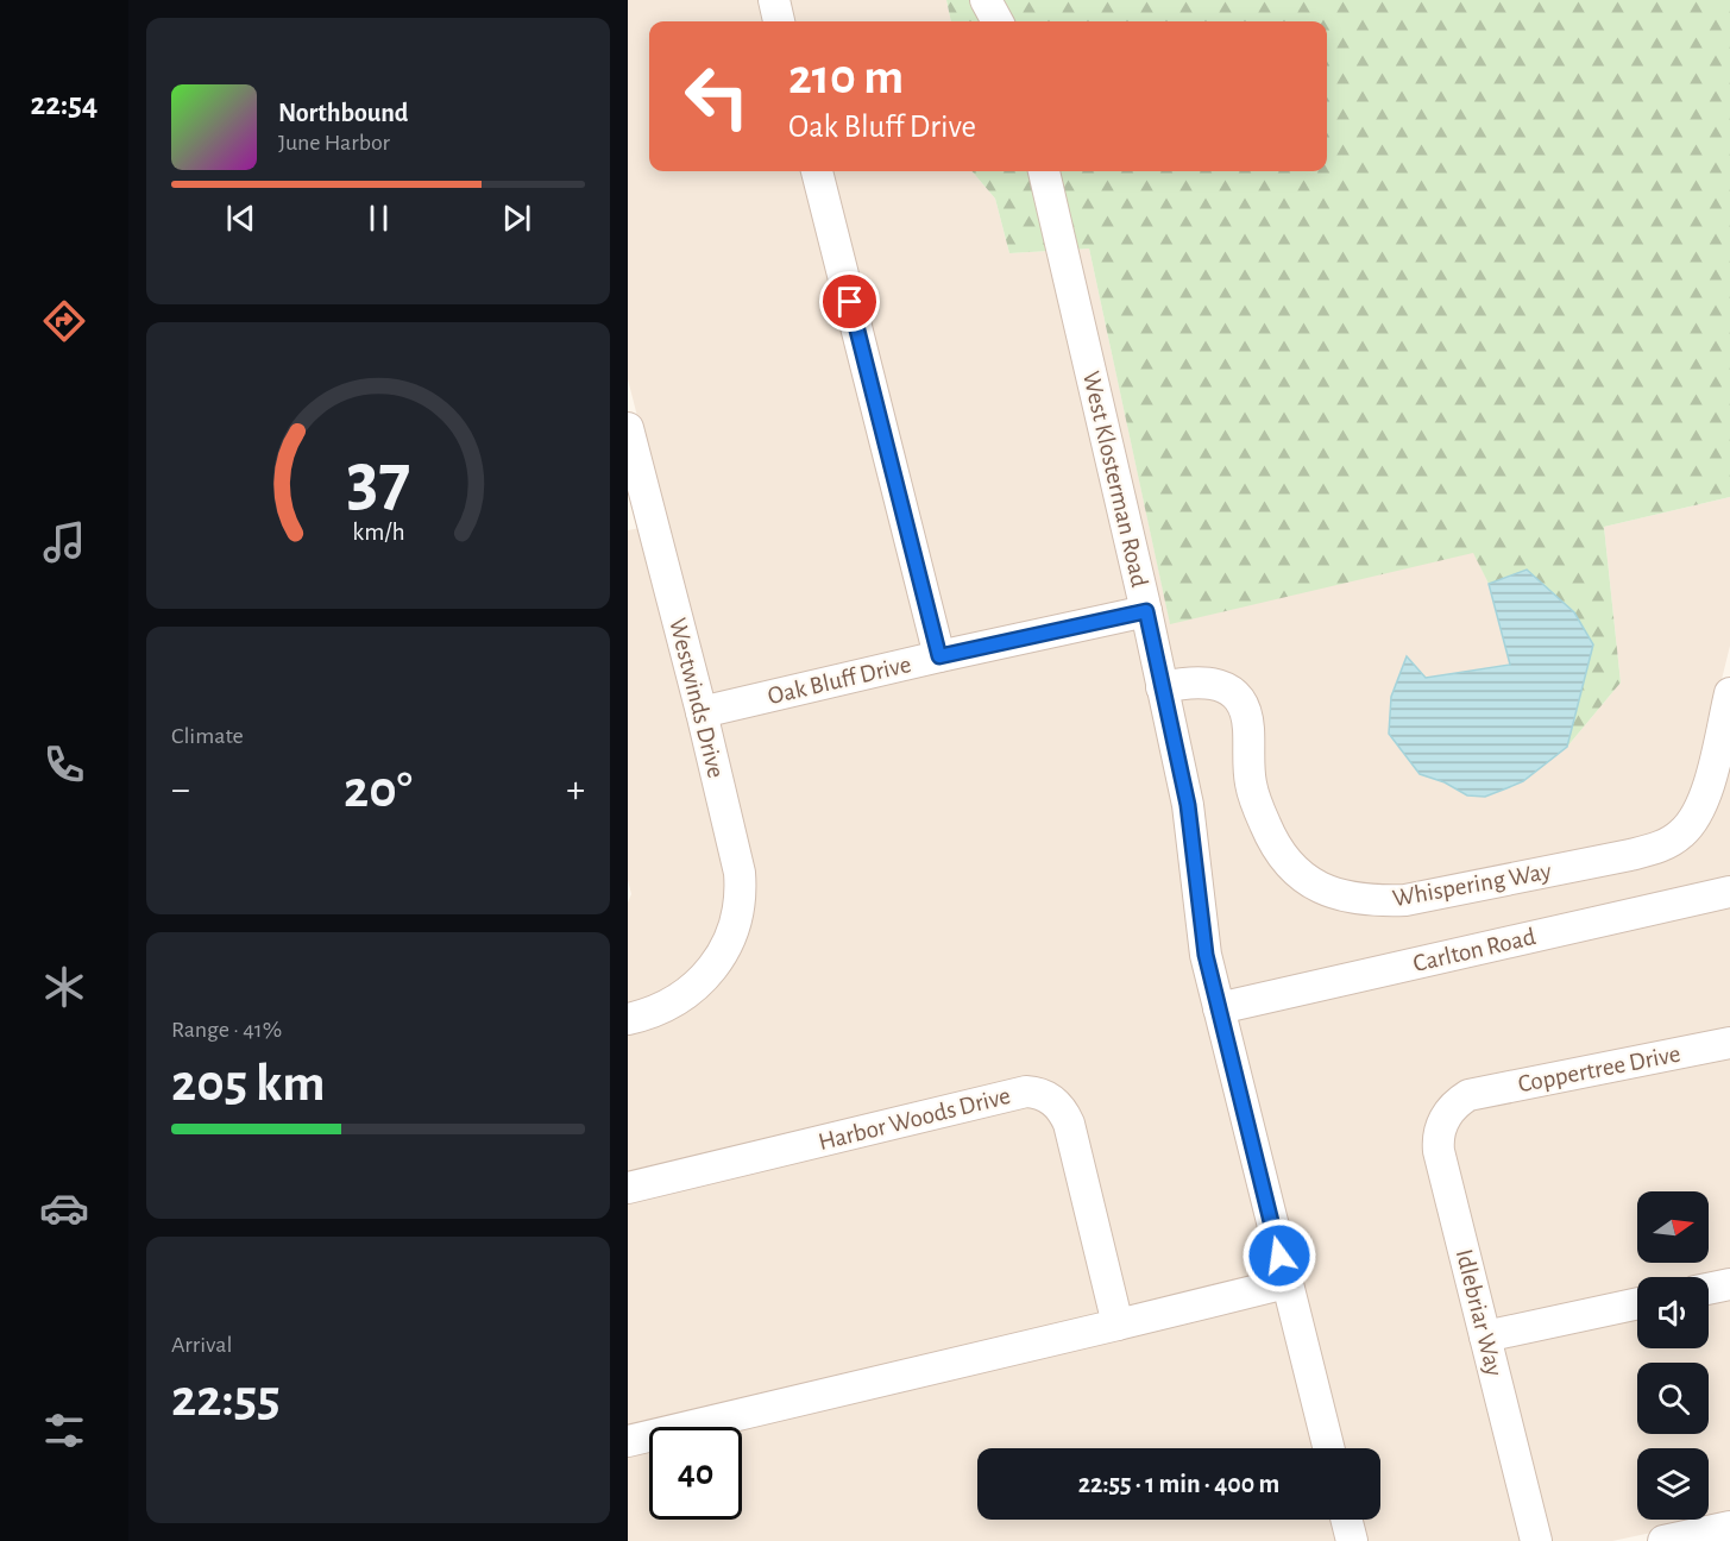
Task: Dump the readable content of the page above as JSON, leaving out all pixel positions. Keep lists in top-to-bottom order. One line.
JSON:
{"streets":{"street":["West Klosterman Road","Oak Bluff Drive","Westwinds Drive","Whispering Way","Carlton Road","Coppertree Drive","Harbor Woods Drive","Idlebriar Way"]},"crossings":[["West Klosterman Road","Oak Bluff Drive"],["West Klosterman Road","Whispering Way"],["West Klosterman Road","Carlton Road"],["Oak Bluff Drive","Westwinds Drive"],["Coppertree Drive","Idlebriar Way"]],"north":"right","page":{"tabs":"22:54","turn":["210 m","Oak Bluff Drive"],"song":["Northbound","June Harbor"],"tile":["Climate",["Range · 41%","205 km"],["Arrival","22:55"]],"heat":["−","20°","+"],"limit":"40","trip":"22:55 · 1 min · 400 m","gauge":["37","km/h"]}}
